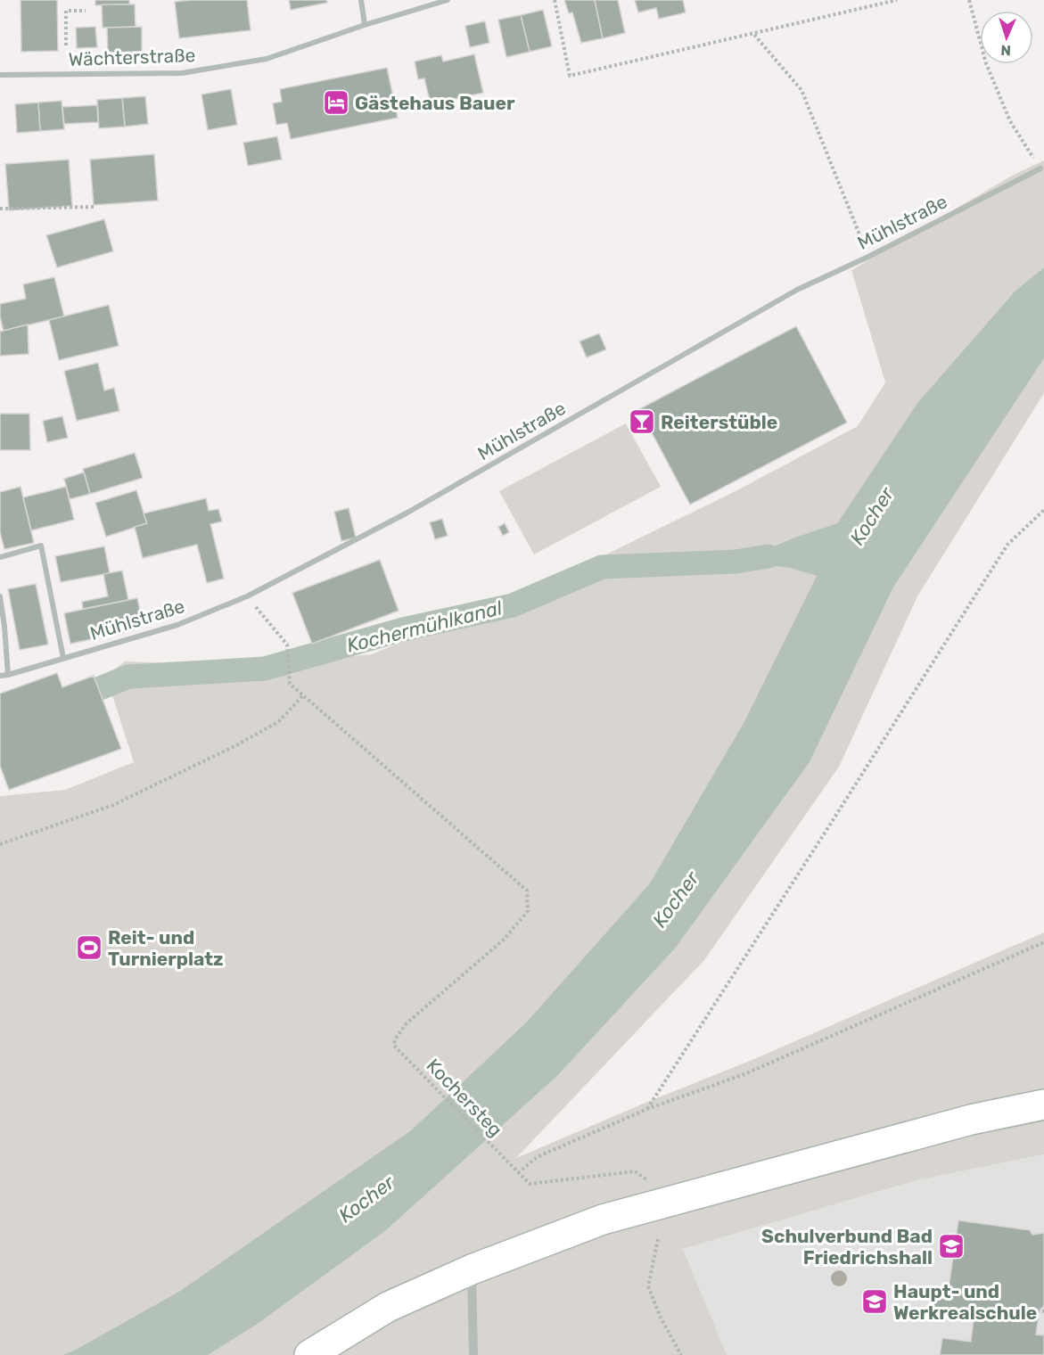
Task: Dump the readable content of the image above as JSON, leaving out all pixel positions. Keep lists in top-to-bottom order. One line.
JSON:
{"streets":{"street":["Wächterstraße","Mühlstraße"],"path":["Kochersteg"]},"water":["Kocher","Kochermühlkanal"],"places":{"hotel":["Gästehaus Bauer"],"bar":["Reiterstüble"],"sports":["Reit- und Turnierplatz"],"school or university":["Schulverbund Bad Friedrichshall","Haupt- und Werkrealschule"]},"north":"bottom"}
